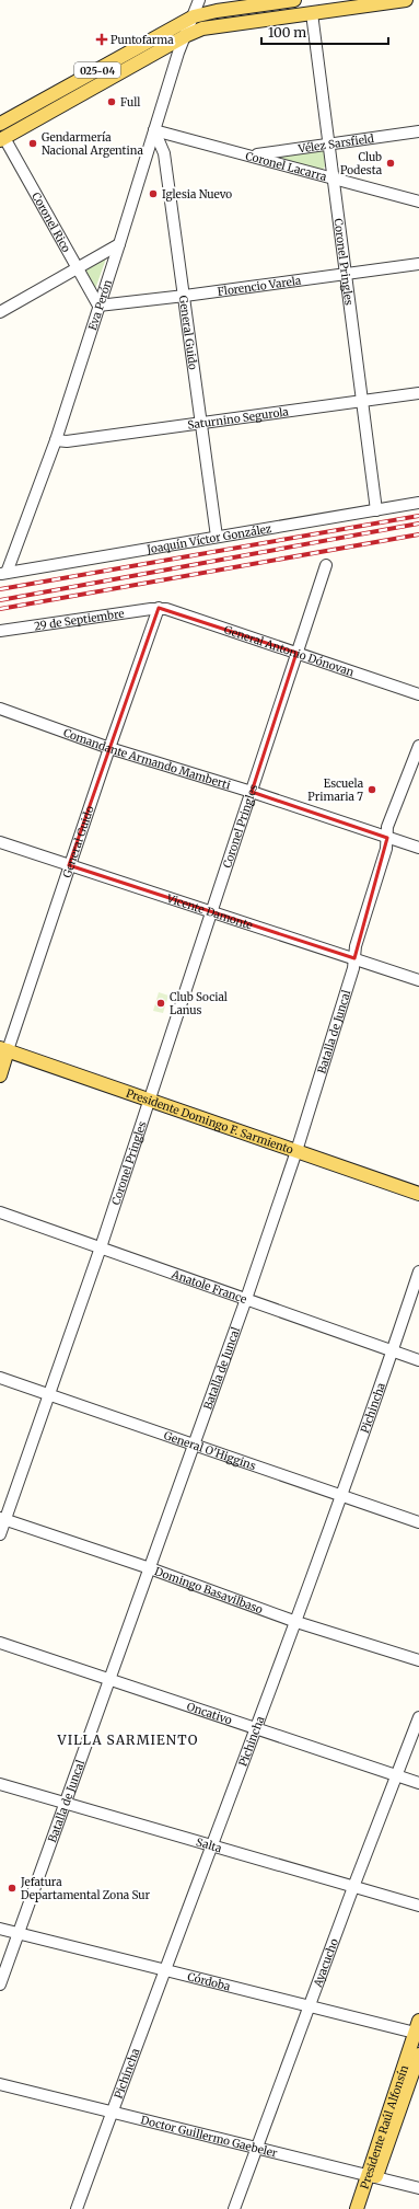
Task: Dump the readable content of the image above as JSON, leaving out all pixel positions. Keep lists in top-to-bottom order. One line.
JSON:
{"streets":{"main road":["025-04","General Guido","Presidente Domingo F. Sarmiento","Presidente Raúl Alfonsín"],"street":["Vélez Sarsfield","Coronel Lacarra","Coronel Rico","Coronel Pringles","Florencio Varela","Eva Perón","Saturnino Segurola","Joaquín Víctor González","29 de Septiembre","General Antonio Dónovan","Comandante Armando Mamberti","Vicente Damonte","Batalla de Juncal","Anatole France","Pichincha","General O'Higgins","Domingo Basavilbaso","Oncativo","Salta","Ayacucho","Córdoba","Doctor Guillermo Gaebeler"]},"crossings":[["025-04","Coronel Rico"],["025-04","Coronel Pringles"],["025-04","Eva Perón"],["Vélez Sarsfield","Coronel Lacarra"],["Vélez Sarsfield","Coronel Pringles"],["Coronel Lacarra","Coronel Pringles"],["Coronel Lacarra","Eva Perón"],["Coronel Lacarra","General Guido"],["Coronel Rico","Florencio Varela"],["Coronel Rico","Eva Perón"],["Coronel Pringles","Florencio Varela"],["Coronel Pringles","Saturnino Segurola"],["Coronel Pringles","Joaquín Víctor González"],["Coronel Pringles","General Antonio Dónovan"],["Coronel Pringles","Comandante Armando Mamberti"],["Coronel Pringles","Vicente Damonte"],["Coronel Pringles","Presidente Domingo F. Sarmiento"],["Coronel Pringles","Anatole France"],["Coronel Pringles","General O'Higgins"],["Coronel Pringles","Domingo Basavilbaso"],["Florencio Varela","Eva Perón"],["Florencio Varela","General Guido"],["Eva Perón","General Guido"],["Eva Perón","Saturnino Segurola"],["Eva Perón","Joaquín Víctor González"],["General Guido","Saturnino Segurola"],["General Guido","Joaquín Víctor González"],["General Guido","29 de Septiembre"],["General Guido","General Antonio Dónovan"],["General Guido","Comandante Armando Mamberti"],["General Guido","Vicente Damonte"],["General Guido","Presidente Domingo F. Sarmiento"],["29 de Septiembre","General Antonio Dónovan"],["Comandante Armando Mamberti","Batalla de Juncal"],["Vicente Damonte","Batalla de Juncal"],["Batalla de Juncal","Presidente Domingo F. Sarmiento"],["Batalla de Juncal","Anatole France"],["Batalla de Juncal","General O'Higgins"],["Batalla de Juncal","Domingo Basavilbaso"],["Batalla de Juncal","Oncativo"],["Batalla de Juncal","Salta"],["Batalla de Juncal","Córdoba"],["Anatole France","Pichincha"],["Pichincha","General O'Higgins"],["Pichincha","Domingo Basavilbaso"],["Pichincha","Oncativo"],["Pichincha","Salta"],["Pichincha","Córdoba"],["Pichincha","Doctor Guillermo Gaebeler"],["Oncativo","Ayacucho"],["Salta","Ayacucho"],["Ayacucho","Córdoba"],["Ayacucho","Doctor Guillermo Gaebeler"],["Córdoba","Presidente Raúl Alfonsín"],["Presidente Raúl Alfonsín","Doctor Guillermo Gaebeler"]],"districts":["VILLA SARMIENTO"],"places":{"health":["Puntofarma"],"other":["Full","Gendarmería Nacional Argentina","Club Podesta","Iglesia Nuevo","Escuela Primaria 7","Club Social Lanus","Jefatura Departamental Zona Sur"]},"scale_bar":"100 m"}
